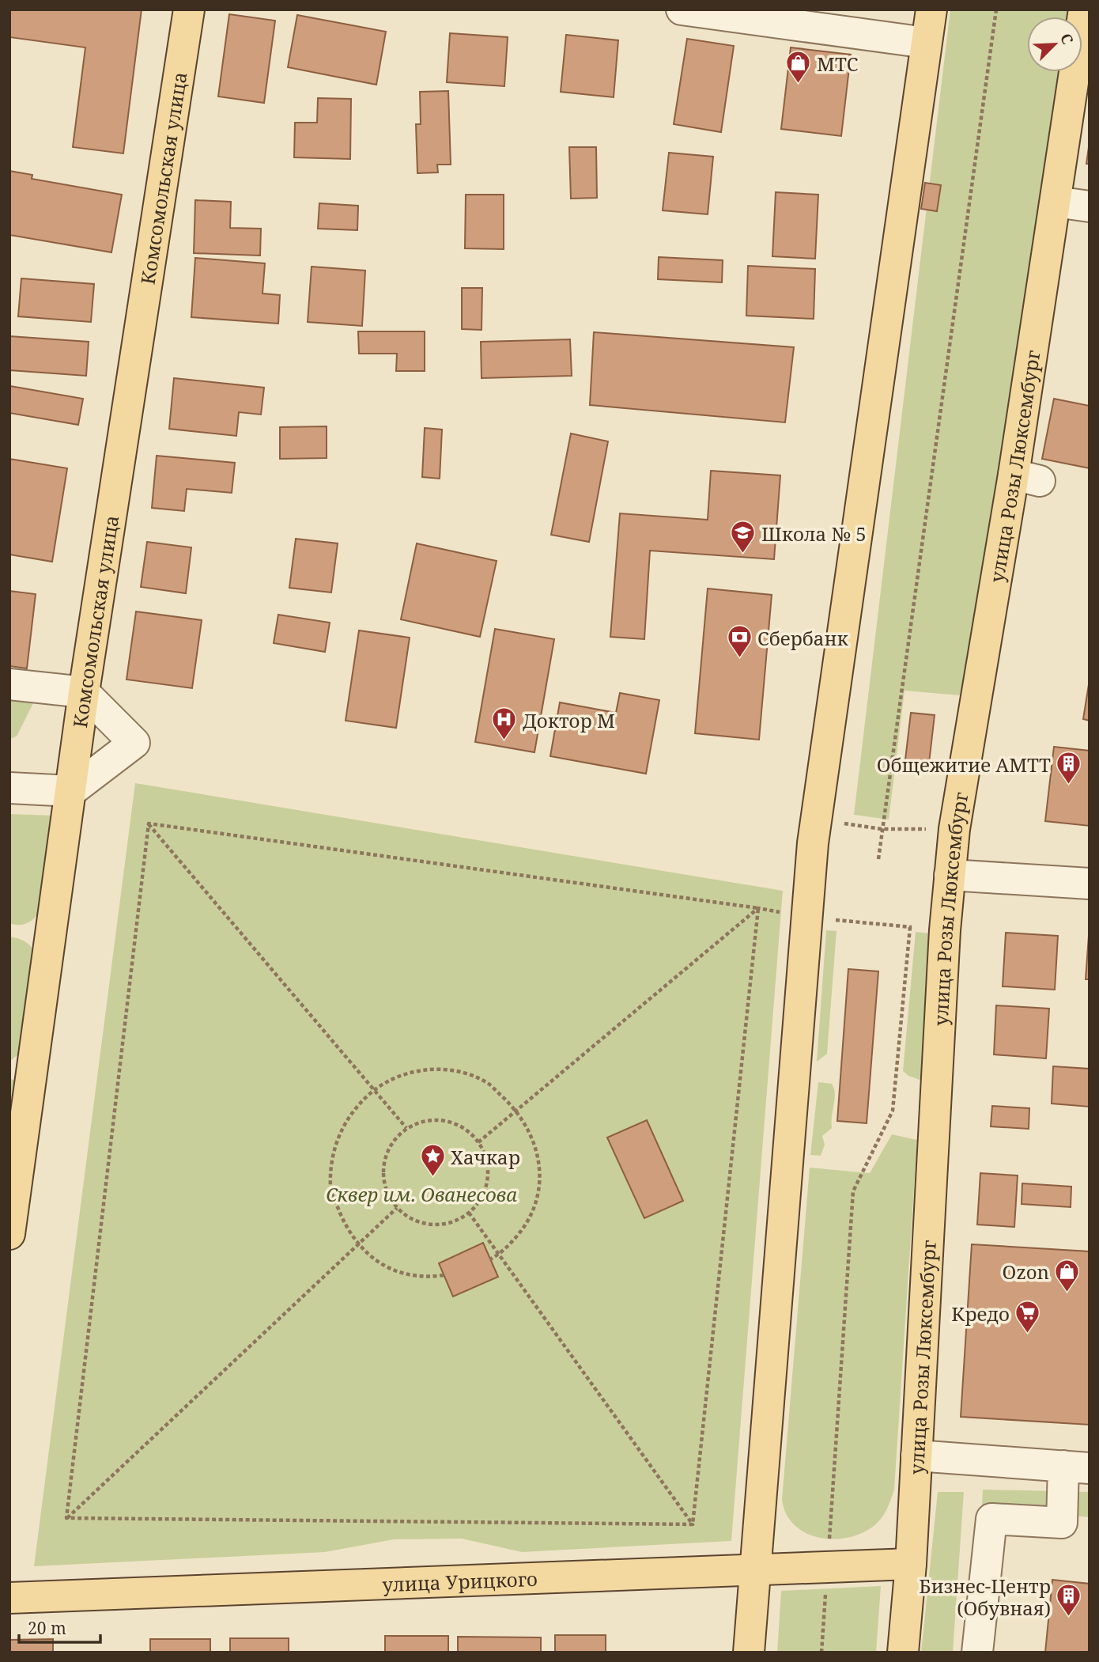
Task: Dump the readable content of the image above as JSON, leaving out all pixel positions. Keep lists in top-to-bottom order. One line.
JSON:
{"streets":{"main road":["Комсомольская улица","улица Розы Люксембург","улица Урицкого"]},"crossings":[["улица Розы Люксембург","улица Урицкого"]],"parks":["Сквер им. Ованесова"],"places":{"shop":["МТС","Ozon"],"school or university":["Школа № 5"],"bank":["Сбербанк"],"hospital":["Доктор М"],"building":["Общежитие АМТТ","Бизнес-Центр (Обувная)"],"place":["Хачкар"],"supermarket":["Кредо"]},"scale_bar":"20 m","north":"top right"}
